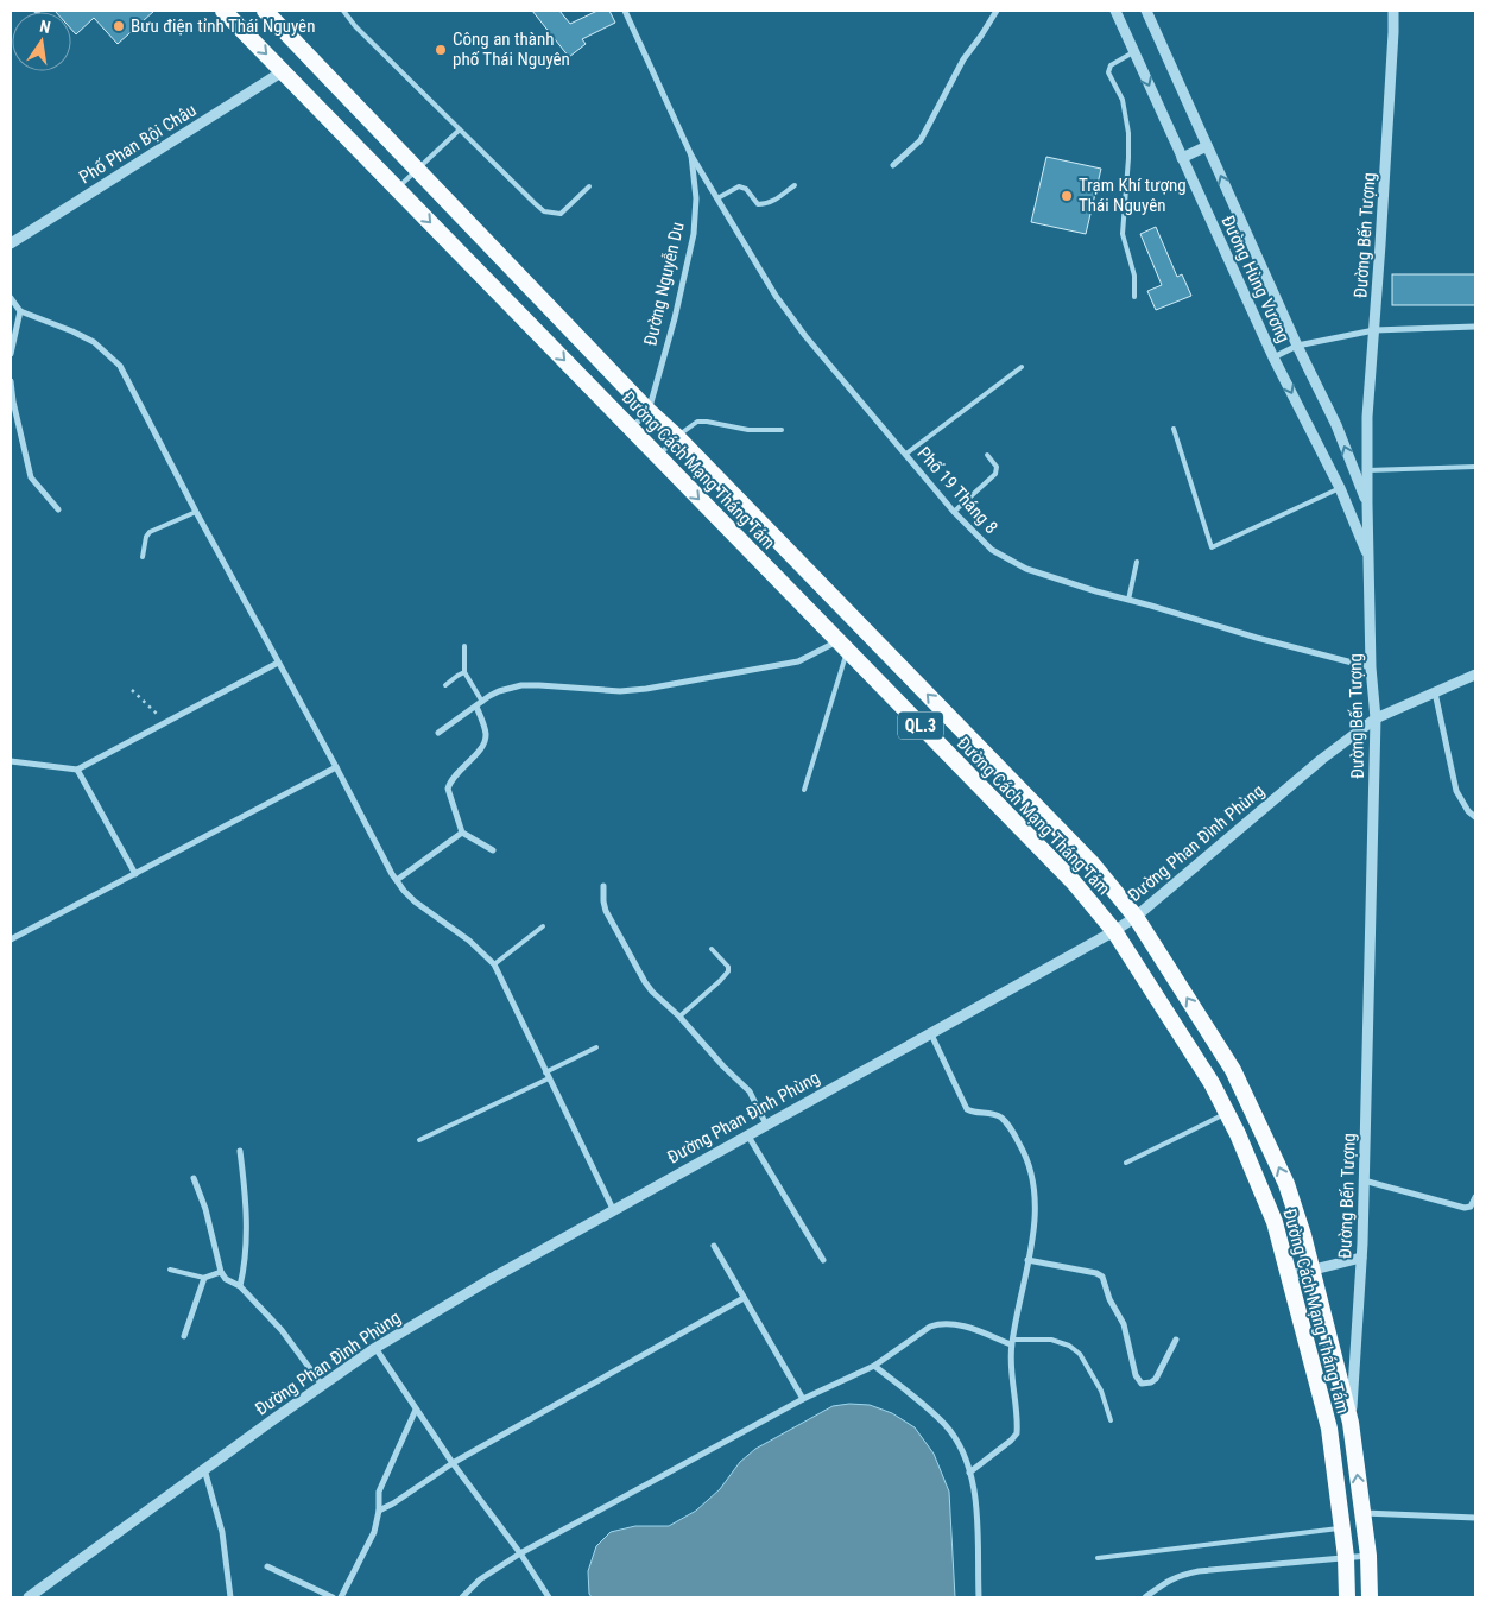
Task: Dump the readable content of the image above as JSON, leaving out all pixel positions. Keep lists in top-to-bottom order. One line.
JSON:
{"streets":{"highway":["Đường Cách Mạng Tháng Tám","QL.3"],"street":["Phố Phan Bội Châu","Đường Bến Tượng","Đường Hùng Vương","Đường Nguyễn Du","Phố 19 Tháng 8","Đường Phan Đình Phùng"]},"crossings":[["Phố Phan Bội Châu","Đường Cách Mạng Tháng Tám"],["Đường Bến Tượng","Đường Hùng Vương"],["Đường Bến Tượng","Đường Cách Mạng Tháng Tám"],["Đường Bến Tượng","Phố 19 Tháng 8"],["Đường Bến Tượng","Đường Phan Đình Phùng"],["Đường Nguyễn Du","Đường Cách Mạng Tháng Tám"],["Đường Nguyễn Du","Phố 19 Tháng 8"],["Đường Cách Mạng Tháng Tám","Đường Phan Đình Phùng"]],"places":["Bưu điện tỉnh Thái Nguyên","Công an thành phố Thái Nguyên","Trạm Khí tượng Thái Nguyên"],"north":"top"}
